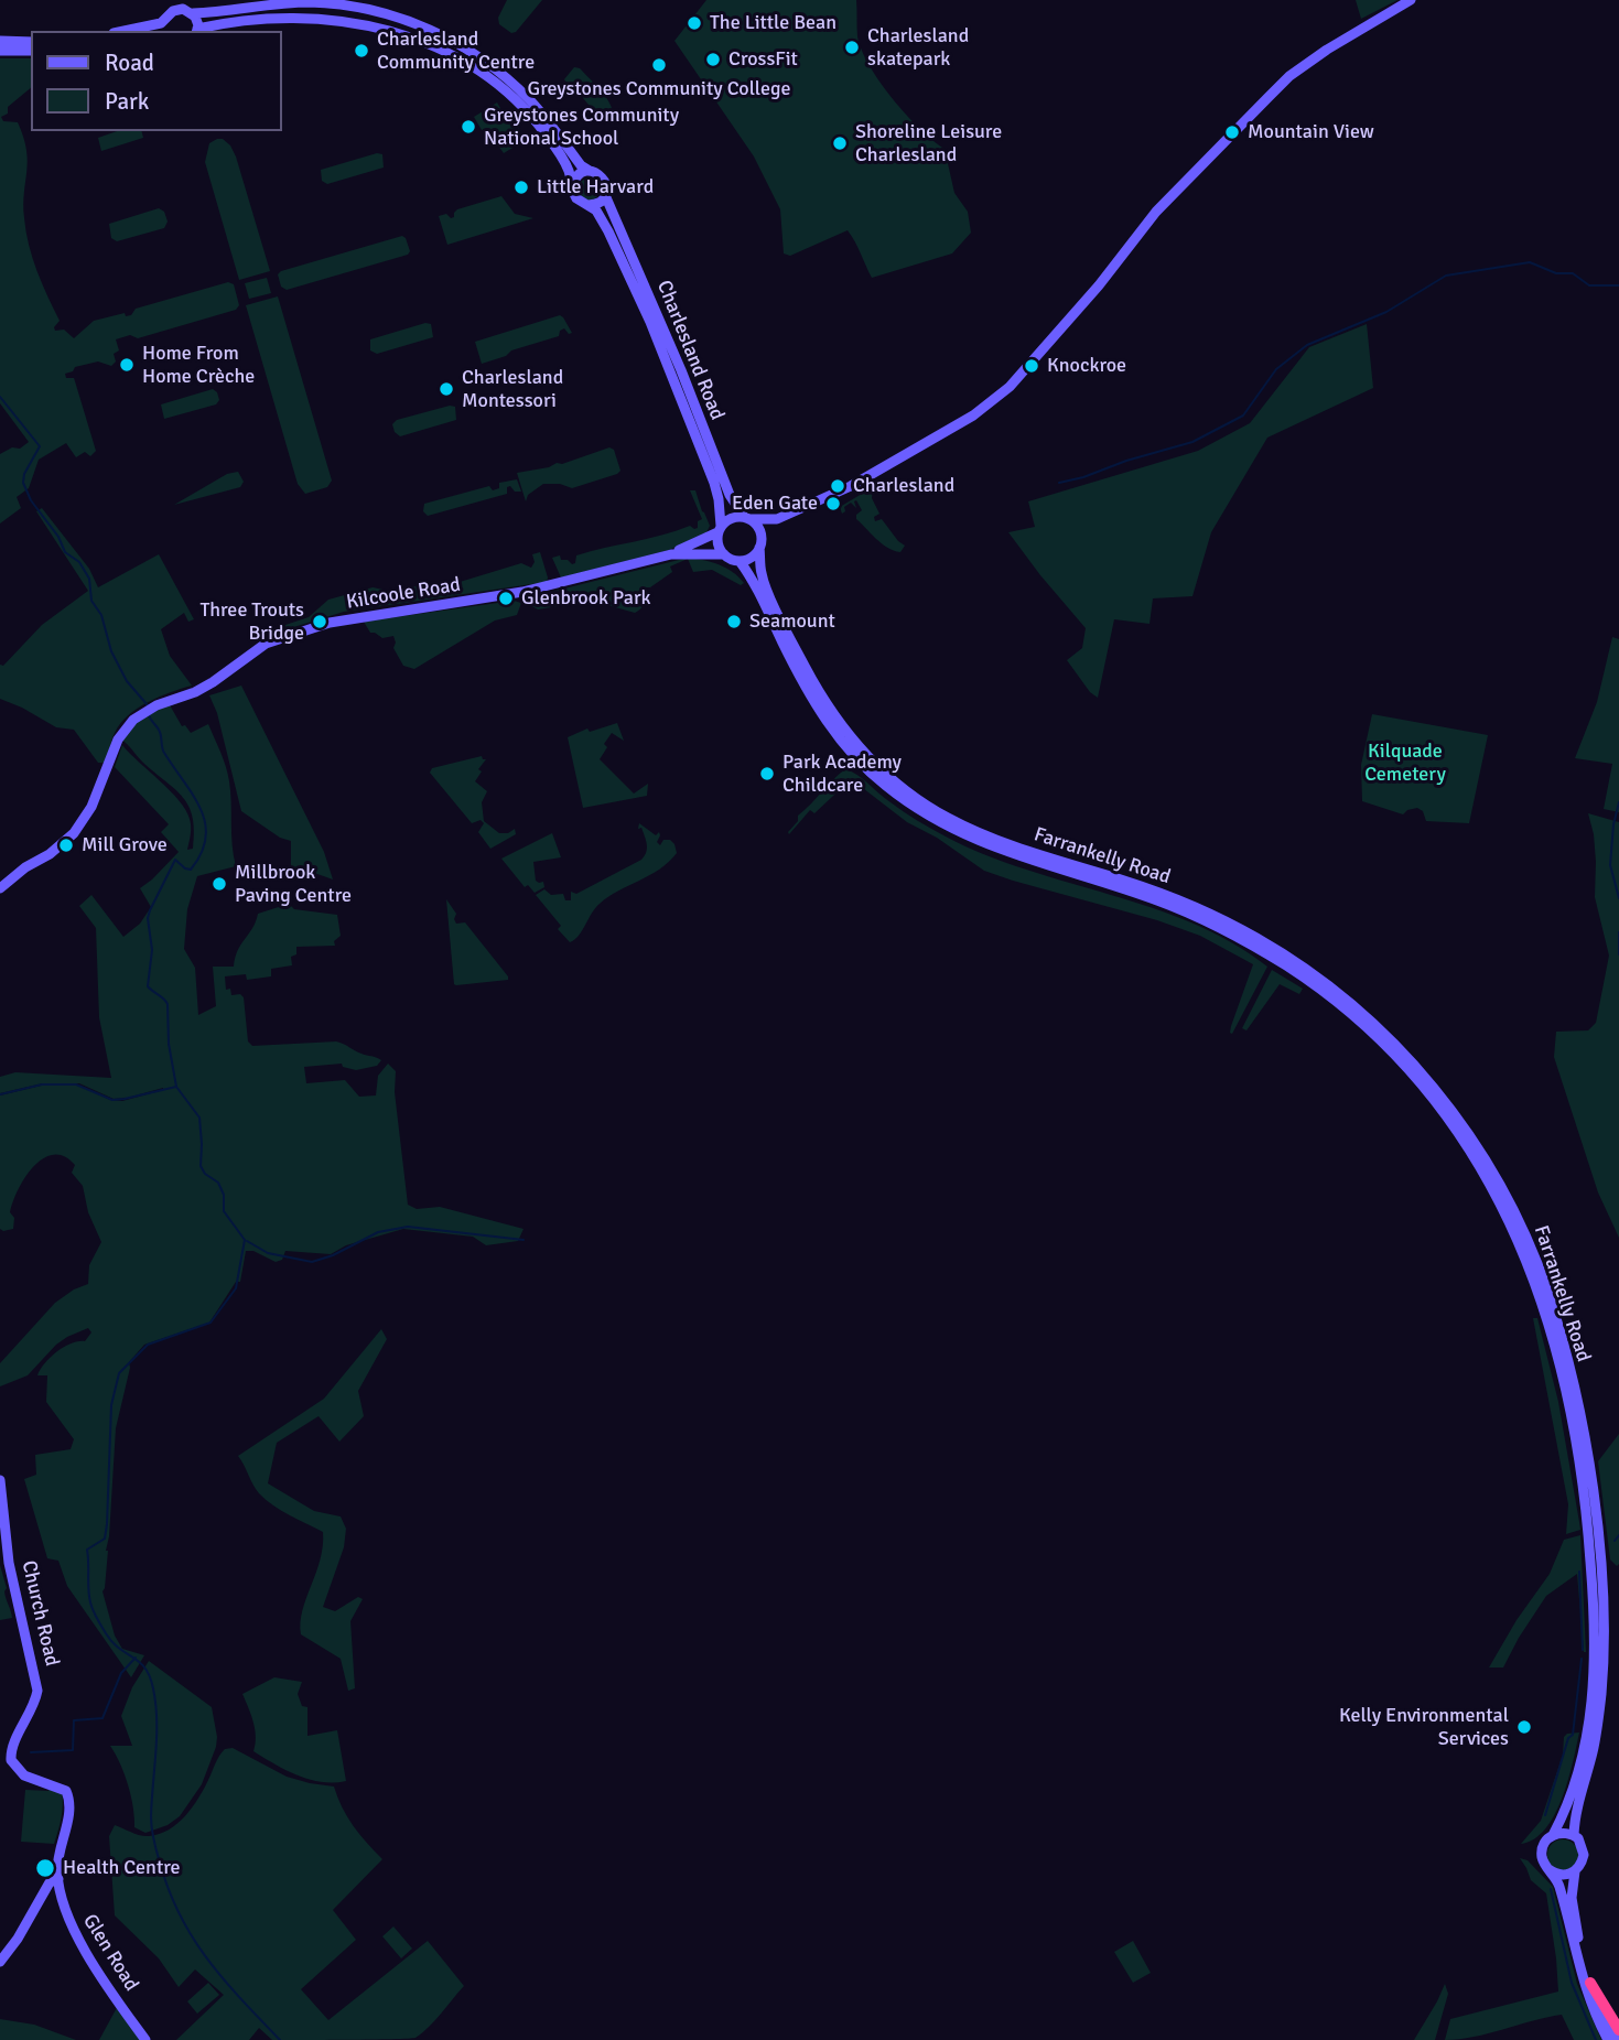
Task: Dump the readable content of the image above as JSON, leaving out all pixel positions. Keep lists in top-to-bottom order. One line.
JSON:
{"streets":{"main road":["Charlesland Road","Kilcoole Road","Farrankelly Road","Church Road","Glen Road"]},"crossings":[["Charlesland Road","Farrankelly Road"]],"parks":["Kilquade Cemetery"],"places":["The Little Bean","Charlesland skatepark","Charlesland Community Centre","CrossFit","Greystones Community College","Greystones Community National School","Mountain View","Shoreline Leisure Charlesland","Little Harvard","Home From Home Crèche","Knockroe","Charlesland Montessori","Charlesland","Eden Gate","Glenbrook Park","Three Trouts Bridge","Seamount","Park Academy Childcare","Mill Grove","Millbrook Paving Centre","Kelly Environmental Services","Health Centre"],"legend":["Road","Park"]}
